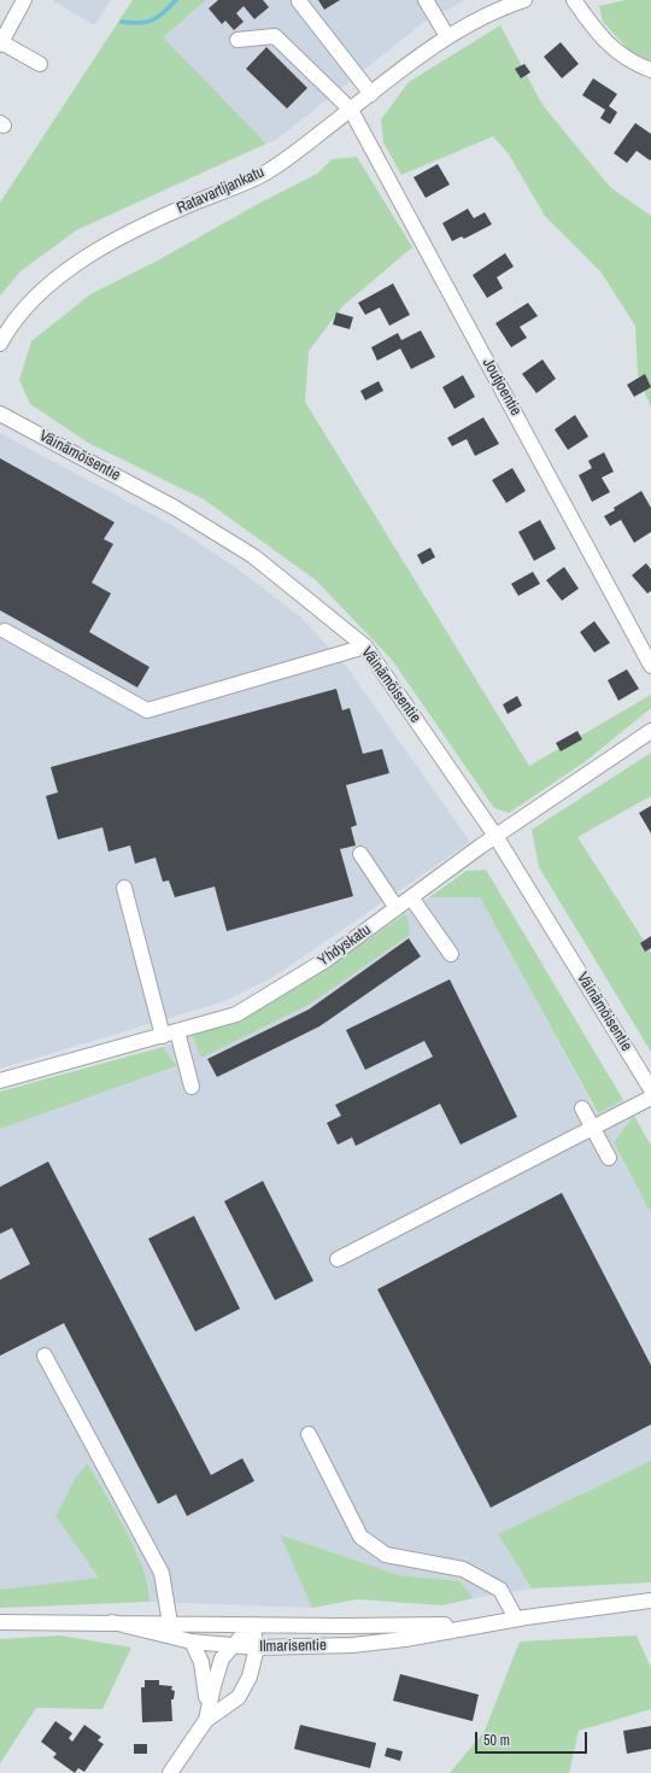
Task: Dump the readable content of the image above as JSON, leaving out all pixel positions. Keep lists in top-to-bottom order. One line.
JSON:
{"streets":{"street":["Ratavartijankatu","Joutjoentie","Väinämöisentie","Yhdyskatu","Ilmarisentie"]},"crossings":[["Ratavartijankatu","Joutjoentie"],["Väinämöisentie","Yhdyskatu"]],"scale_bar":"50 m"}
